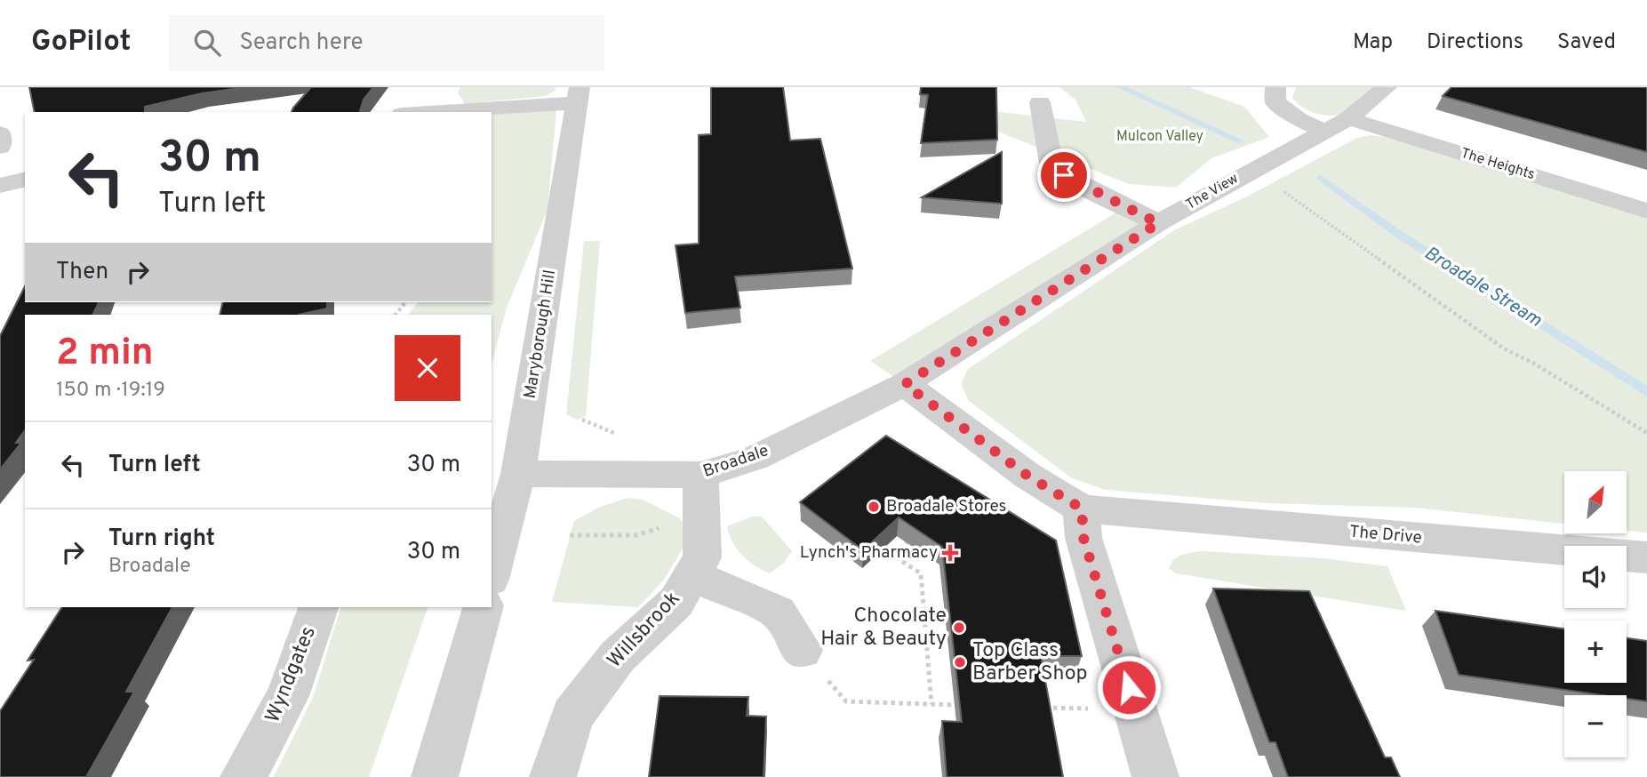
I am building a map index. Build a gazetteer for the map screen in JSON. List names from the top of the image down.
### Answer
{
  "streets": {
    "street": [
      "The Heights",
      "The View",
      "Maryborough Hill",
      "Broadale",
      "The Drive",
      "Willsbrook",
      "Wyndgates"
    ]
  },
  "crossings": [
    ["The View", "Broadale"],
    ["Maryborough Hill", "Broadale"],
    ["Broadale", "Willsbrook"]
  ],
  "water": ["Broadale Stream"],
  "parks": ["Mulcon Valley"],
  "places": {
    "other": ["Broadale Stores", "Chocolate Hair & Beauty", "Top Class Barber Shop"],
    "health": ["Lynch's Pharmacy"]
  },
  "north": "top right",
  "page": {
    "header": "GoPilot",
    "search": "Search here",
    "nav": ["Map", "Directions", "Saved"],
    "turn": ["30 m", "Turn left"],
    "then": "Then",
    "heading": ["2 min", "150 m · 19:19"],
    "list": [
      {
        "name": "Turn left",
        "value": "30 m"
      },
      {
        "name": "Turn right",
        "note": "Broadale",
        "value": "30 m"
      }
    ],
    "map_buttons": ["+", "−"]
  }
}
